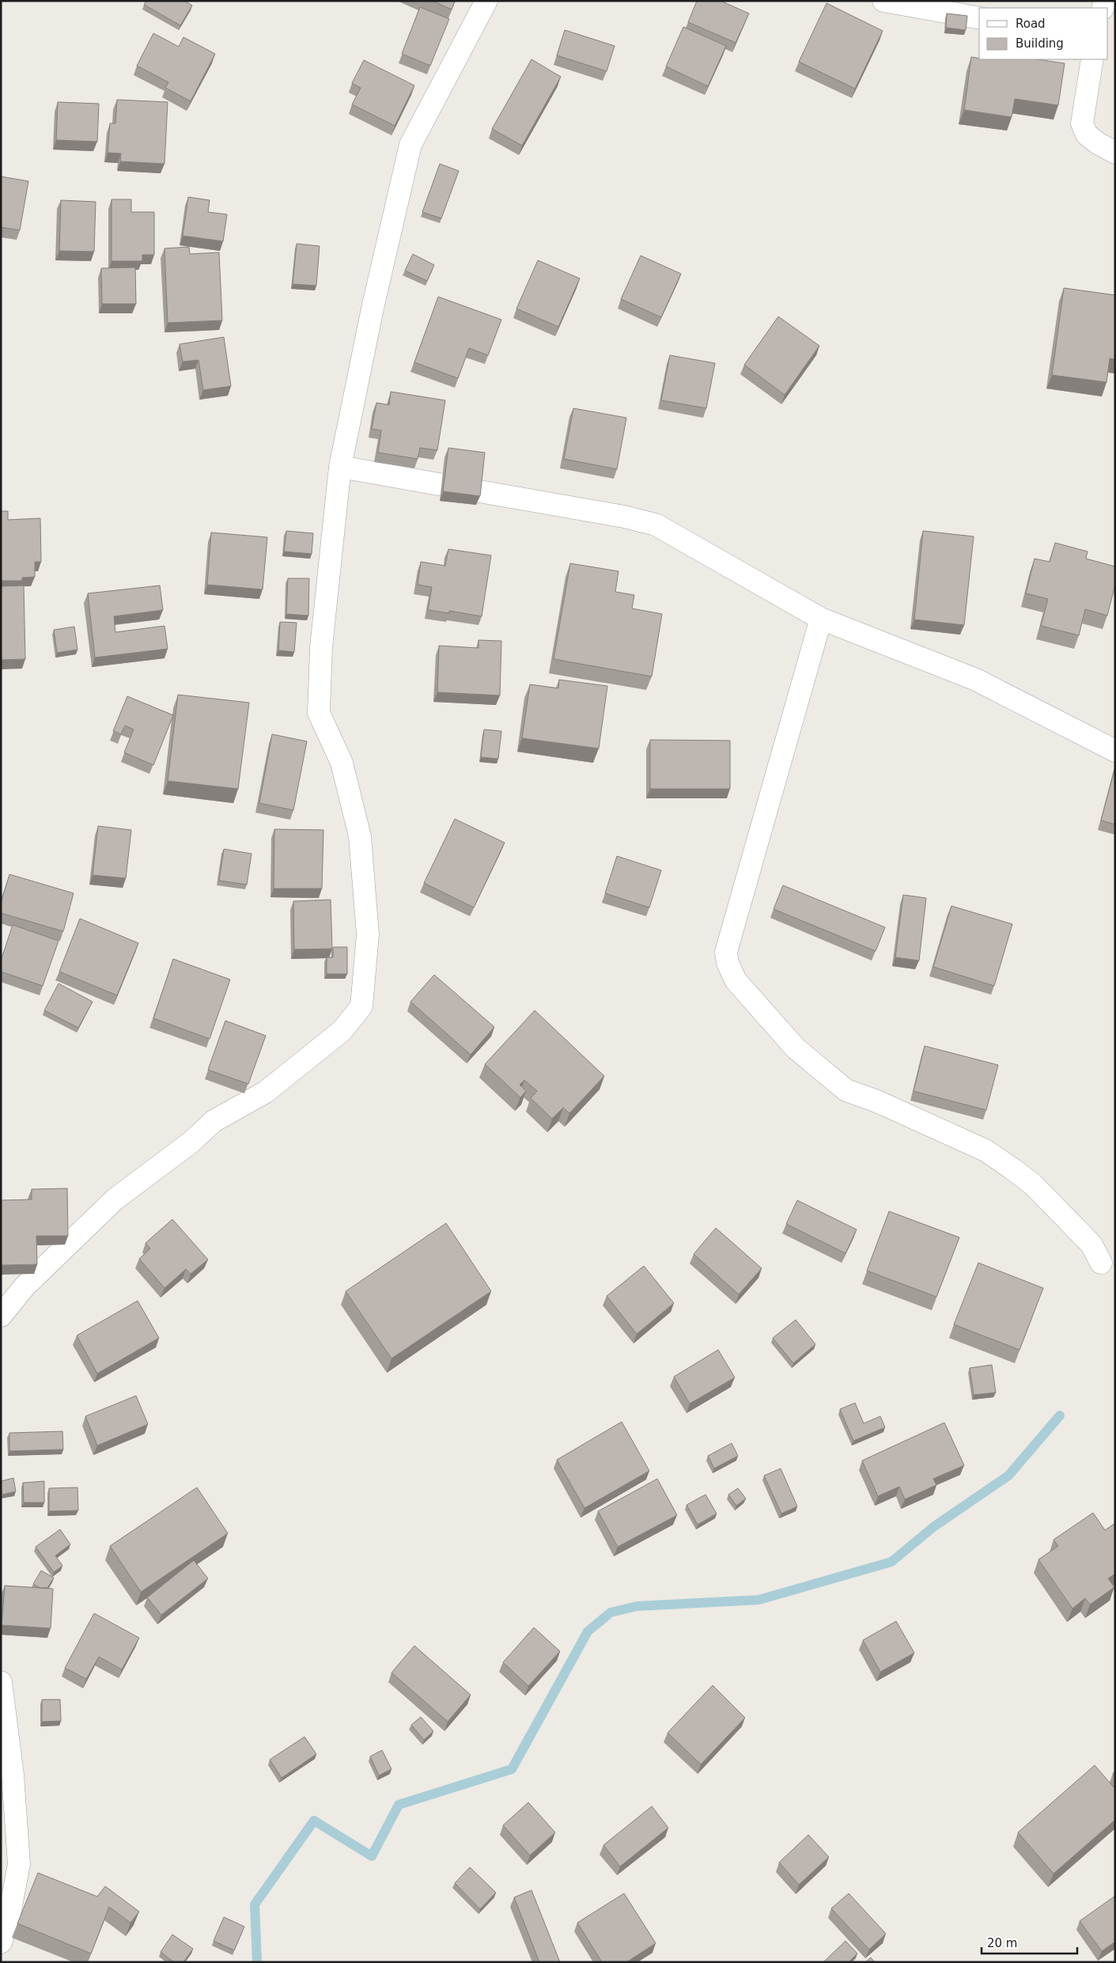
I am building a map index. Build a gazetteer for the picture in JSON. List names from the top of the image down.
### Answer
{
  "legend": ["Road", "Building"],
  "scale_bar": "20 m"
}
